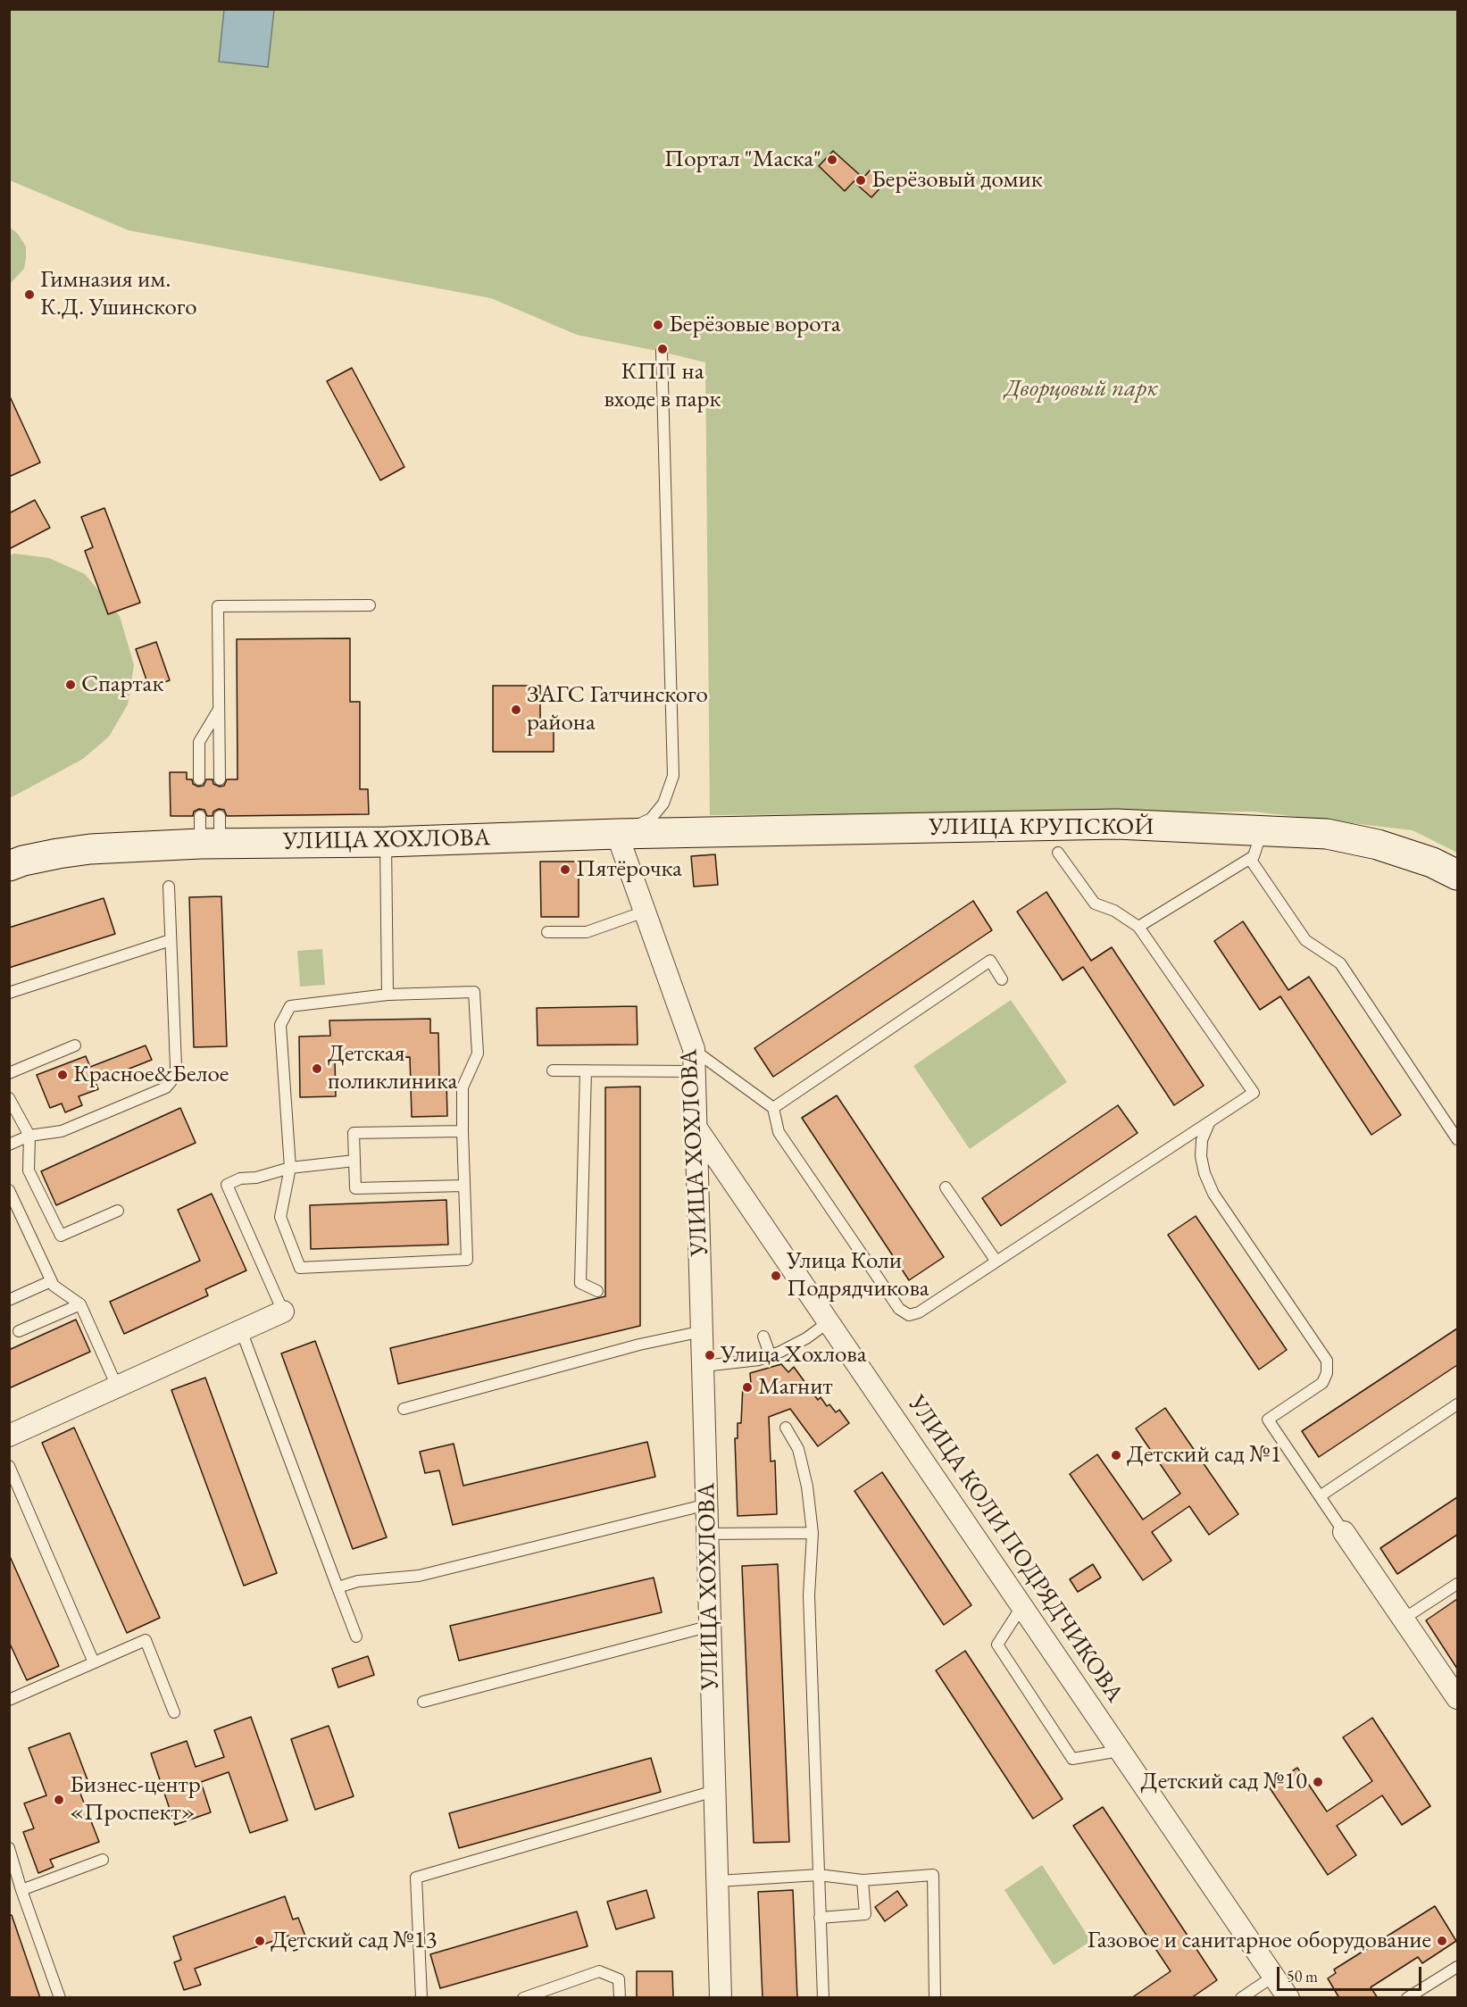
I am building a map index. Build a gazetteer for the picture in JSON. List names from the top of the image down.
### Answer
{
  "streets": {
    "street": ["УЛИЦА КРУПСКОЙ", "УЛИЦА ХОХЛОВА", "УЛИЦА КОЛИ ПОДРЯДЧИКОВА"]
  },
  "crossings": [
    ["УЛИЦА КРУПСКОЙ", "УЛИЦА ХОХЛОВА"],
    ["УЛИЦА ХОХЛОВА", "УЛИЦА КОЛИ ПОДРЯДЧИКОВА"]
  ],
  "parks": ["Дворцовый парк"],
  "places": [
    "Портал \"Маска\"",
    "Берёзовый домик",
    "Гимназия им. К.Д. Ушинского",
    "Берёзовые ворота",
    "КПП на входе в парк",
    "Спартак",
    "ЗАГС Гатчинского района",
    "Пятёрочка",
    "Детская поликлиника",
    "Красное&Белое",
    "Улица Коли Подрядчикова",
    "Улица Хохлова",
    "Магнит",
    "Детский сад №1",
    "Детский сад №10",
    "Бизнес-центр «Проспект»",
    "Детский сад №13",
    "Газовое и санитарное оборудование"
  ],
  "scale_bar": "50 m"
}
